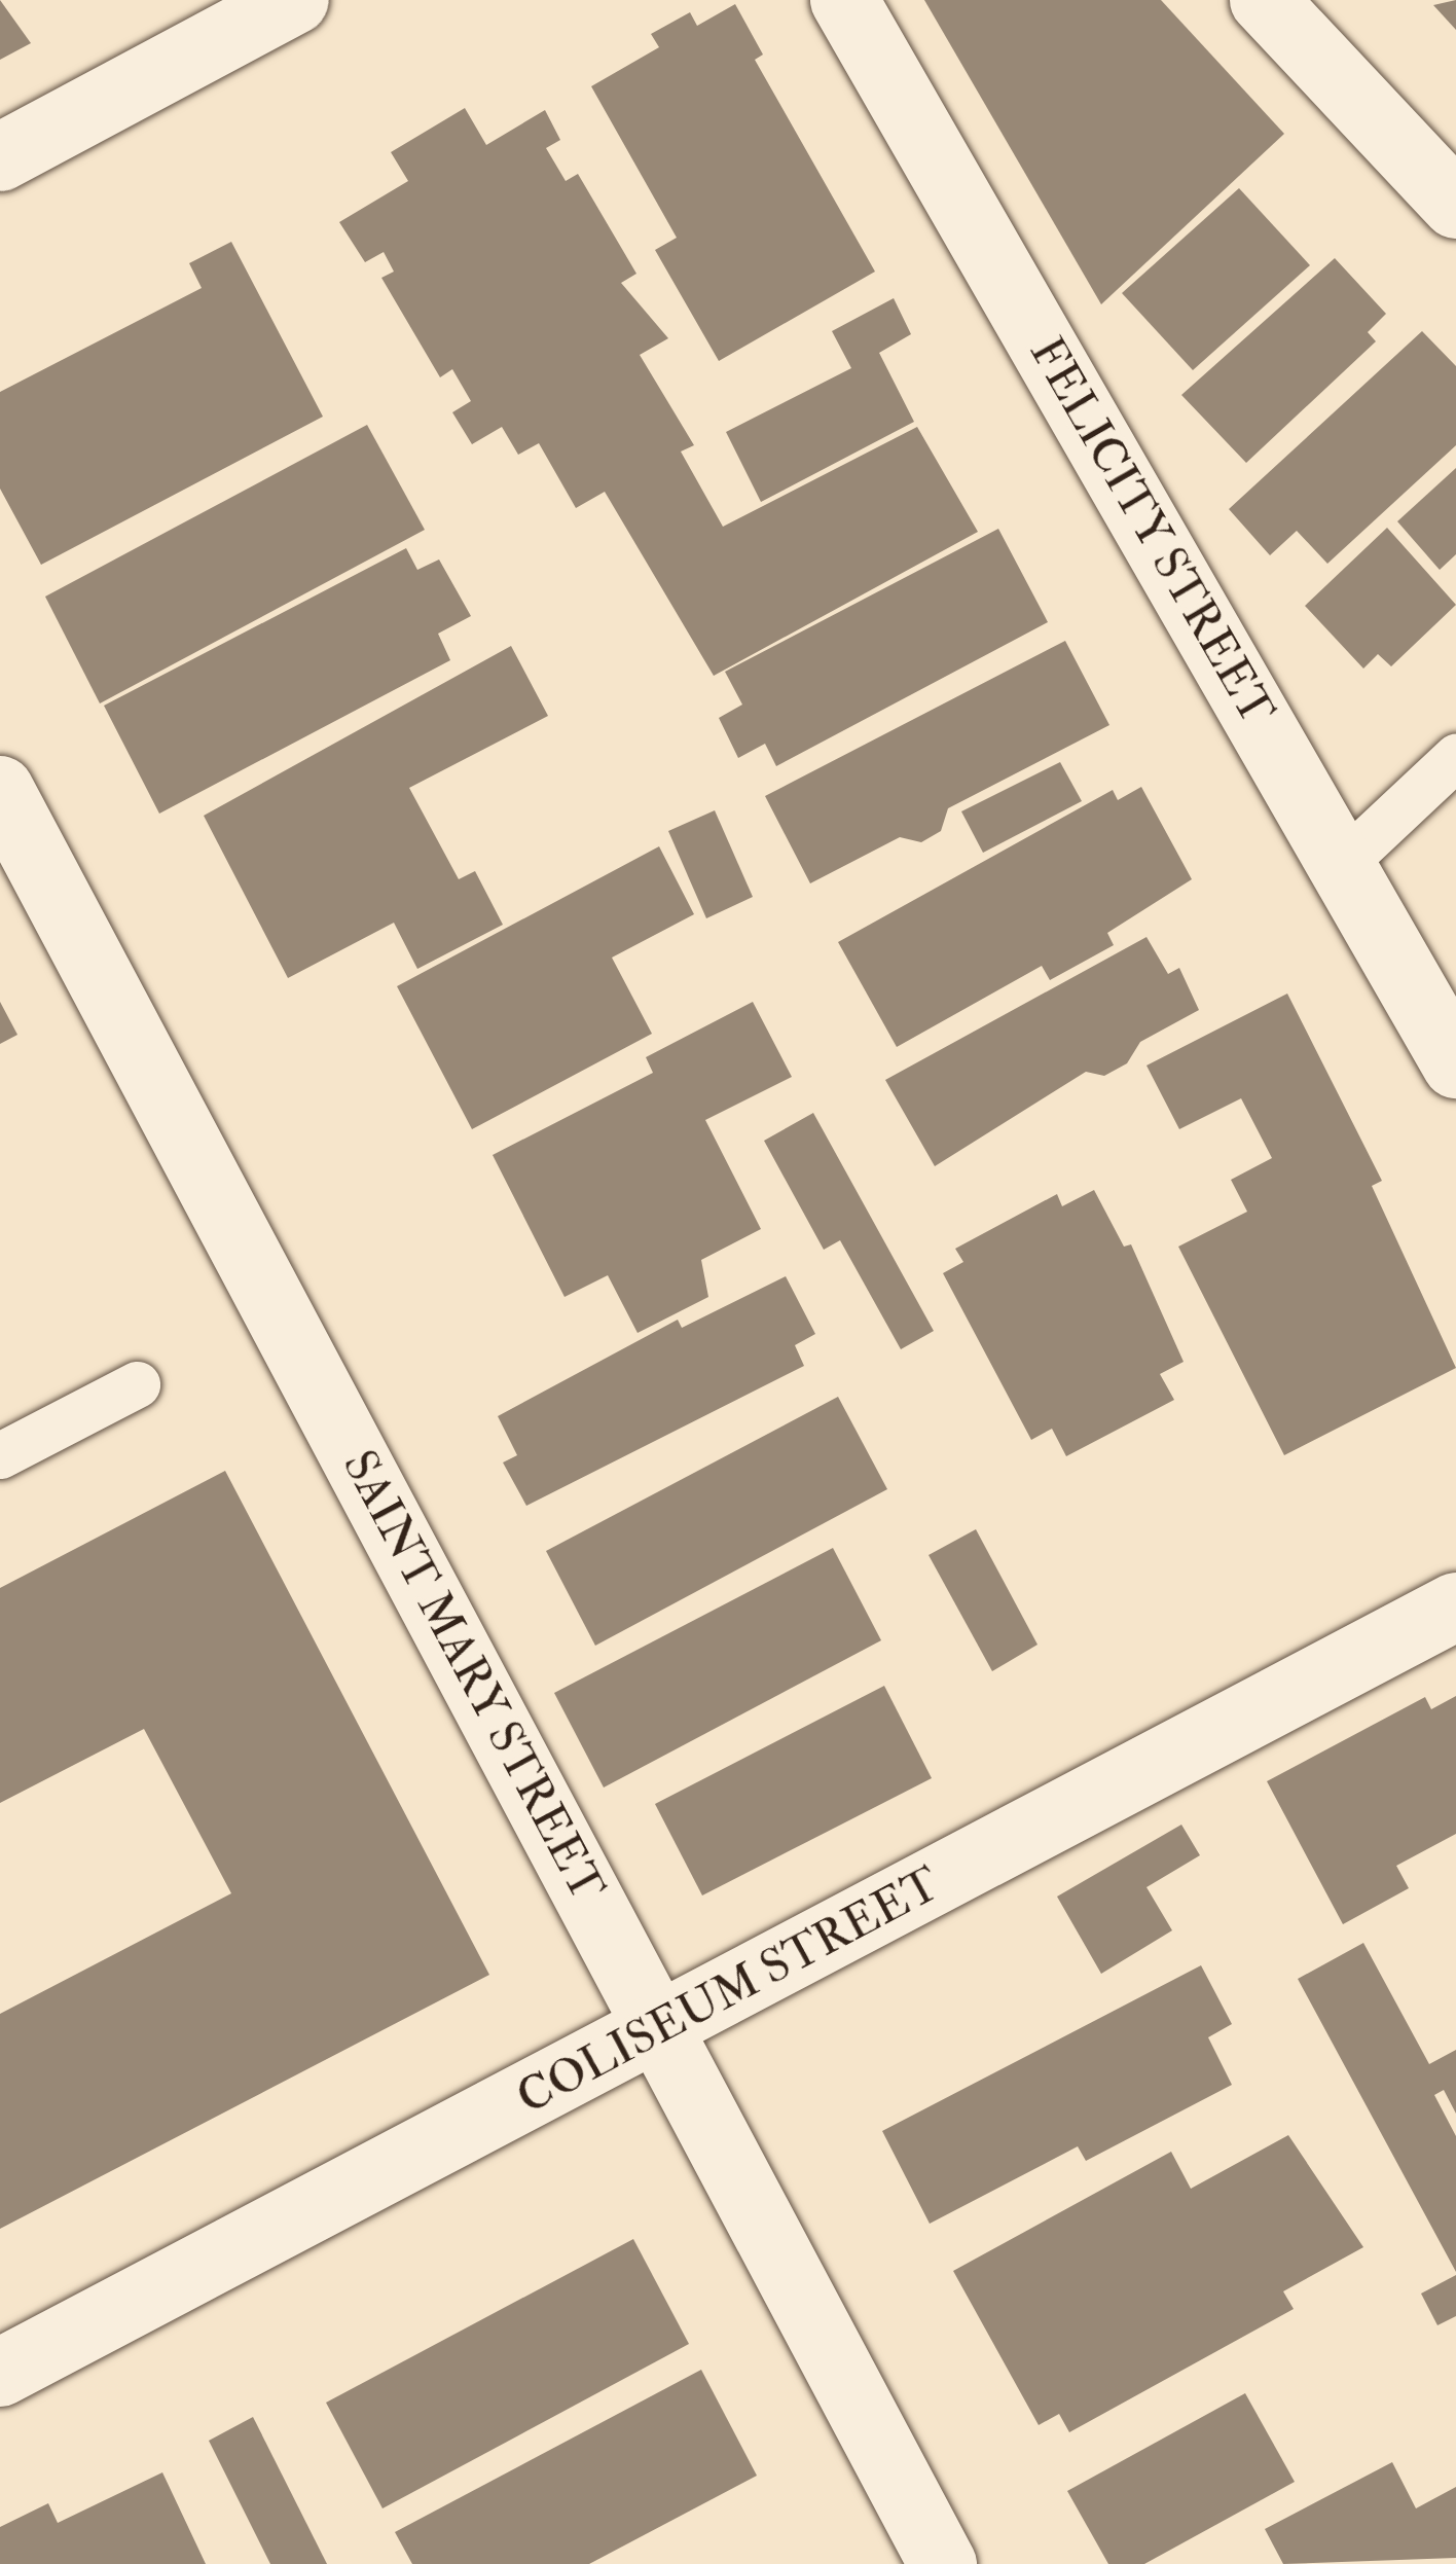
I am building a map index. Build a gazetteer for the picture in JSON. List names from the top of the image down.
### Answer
{
  "streets": {
    "street": ["FELICITY STREET", "SAINT MARY STREET", "COLISEUM STREET"]
  },
  "crossings": [
    ["SAINT MARY STREET", "COLISEUM STREET"]
  ]
}
